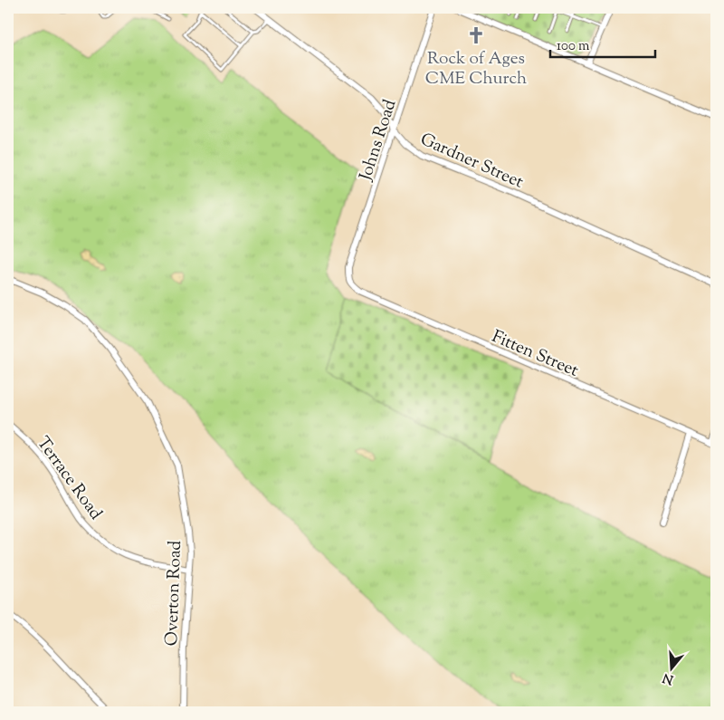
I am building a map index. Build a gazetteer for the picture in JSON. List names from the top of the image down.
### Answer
{
  "streets": {
    "street": [
      "Johns Road",
      "Gardner Street",
      "Fitten Street",
      "Terrace Road",
      "Overton Road"
    ]
  },
  "crossings": [
    ["Johns Road", "Gardner Street"],
    ["Johns Road", "Fitten Street"],
    ["Terrace Road", "Overton Road"]
  ],
  "places": {
    "church": ["Rock of Ages CME Church"]
  },
  "scale_bar": "100 m",
  "north": "bottom"
}
